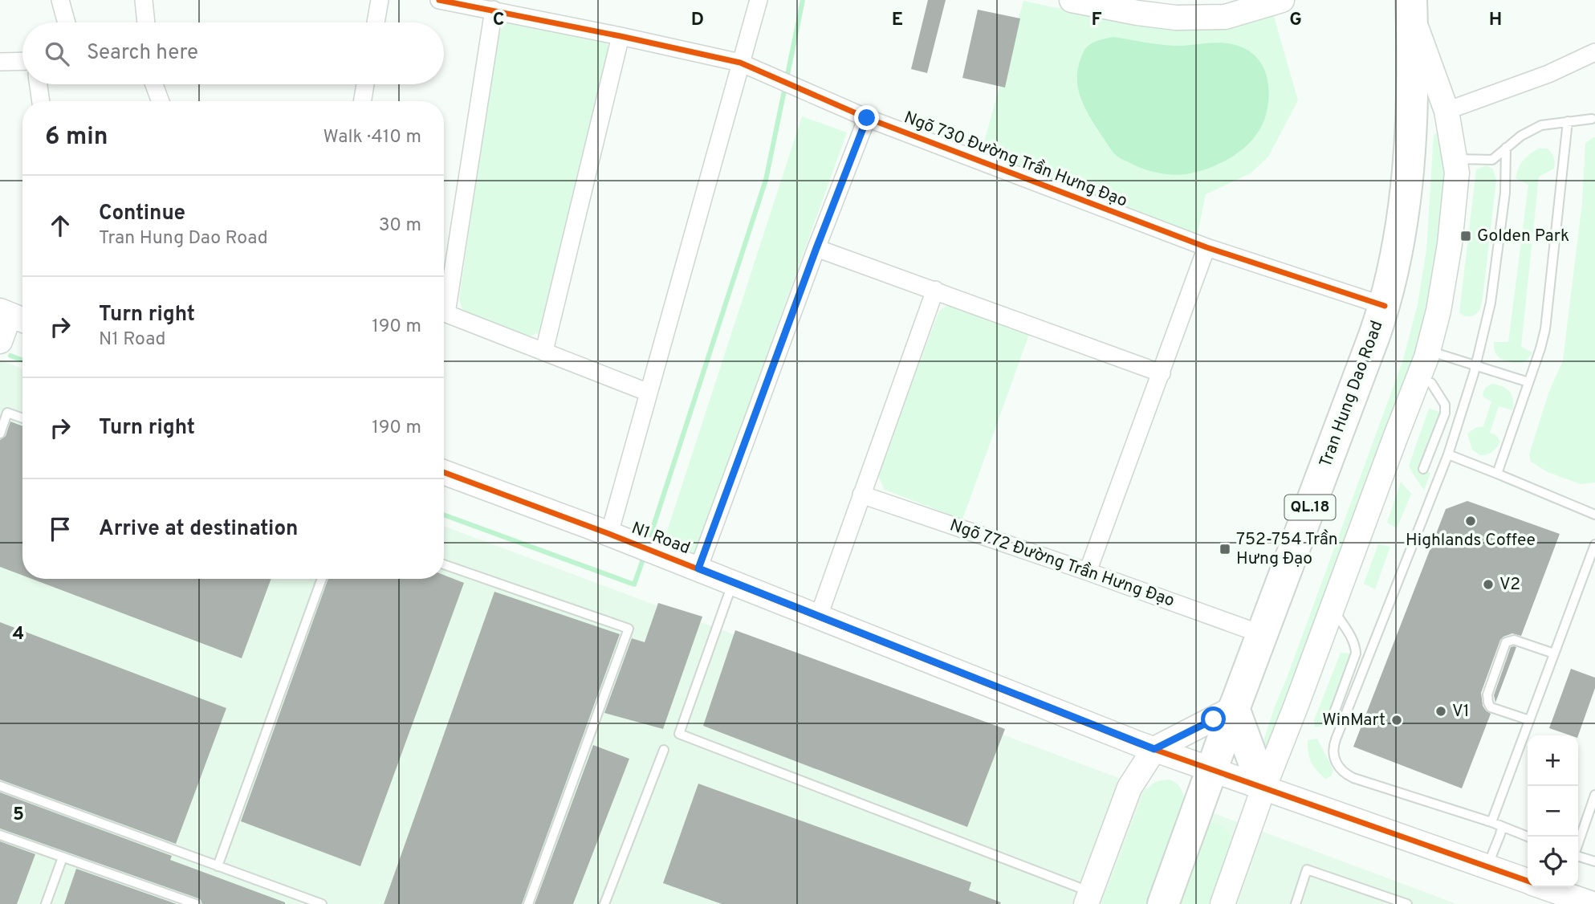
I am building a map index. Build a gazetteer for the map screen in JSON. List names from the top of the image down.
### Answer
{
  "streets": {
    "highway": ["Tran Hung Dao Road", "QL.18"],
    "street": ["Ngõ 730 Đường Trần Hưng Đạo", "N1 Road", "Ngõ 772 Đường Trần Hưng Đạo"]
  },
  "crossings": [
    ["Ngõ 730 Đường Trần Hưng Đạo", "Tran Hung Dao Road"],
    ["Tran Hung Dao Road", "N1 Road"],
    ["Tran Hung Dao Road", "Ngõ 772 Đường Trần Hưng Đạo"]
  ],
  "places": {
    "transit": ["Golden Park", "752-754 Trần Hưng Đạo"],
    "other": [
      "Highlands Coffee",
      "V2",
      "V1",
      "WinMart"
    ]
  },
  "page": {
    "search": "Search here",
    "heading": ["6 min", "Walk · 410 m"],
    "list": [
      ["Continue", "Tran Hung Dao Road", "30 m"],
      ["Turn right", "N1 Road", "190 m"],
      ["Turn right", "190 m"],
      "Arrive at destination"
    ],
    "map_buttons": ["+", "−"]
  },
  "grid": {
    "columns": [
      "C",
      "D",
      "E",
      "F",
      "G",
      "H"
    ],
    "rows": ["4", "5"]
  }
}
